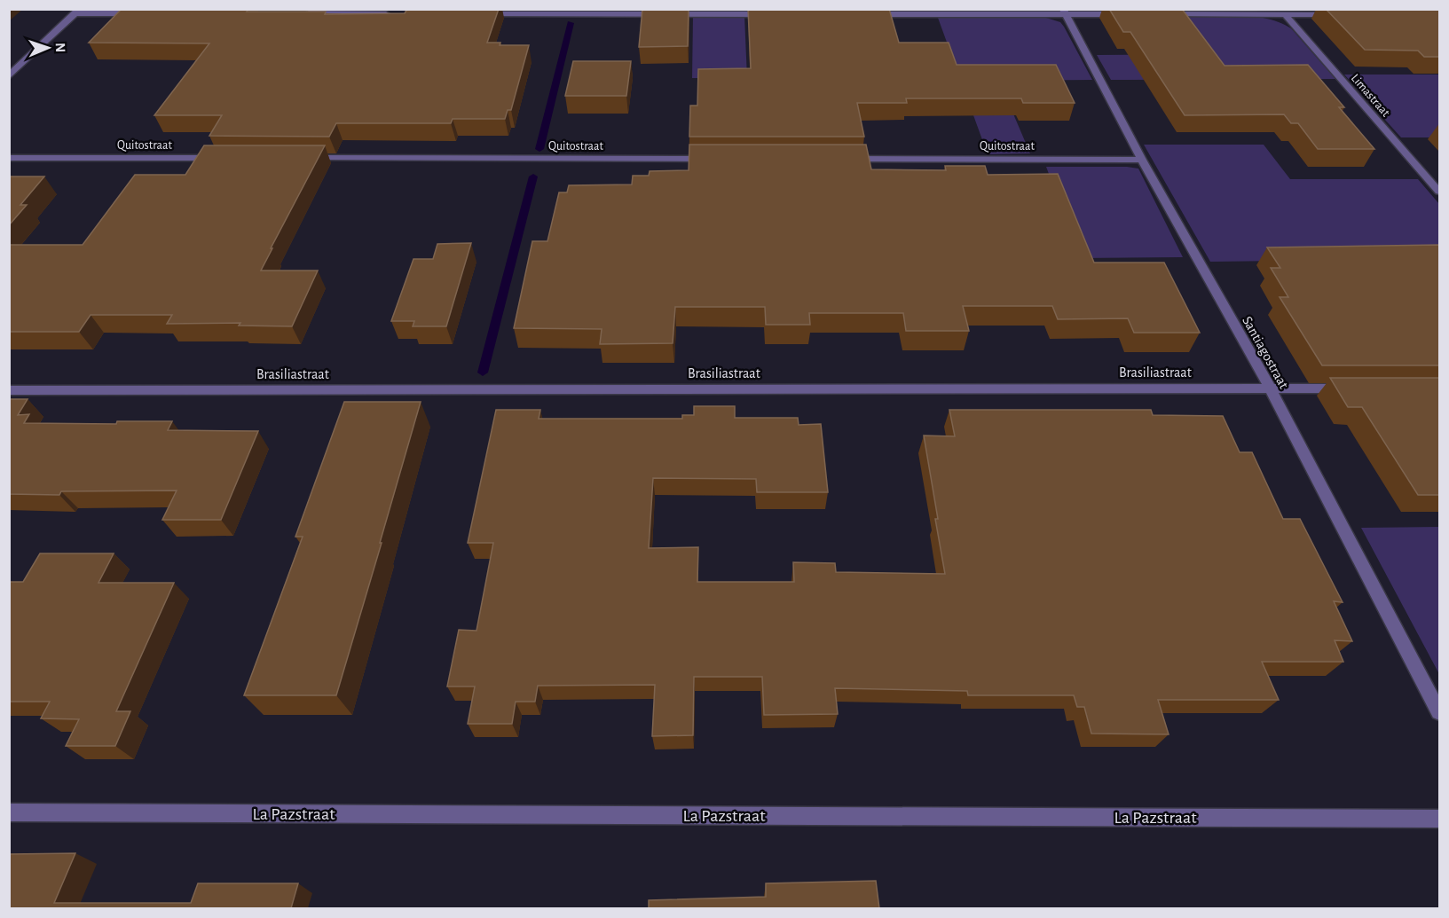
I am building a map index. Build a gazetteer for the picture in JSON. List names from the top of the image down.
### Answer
{
  "streets": {
    "street": [
      "Limastraat",
      "Quitostraat",
      "Santiagostraat",
      "Brasiliastraat",
      "La Pazstraat"
    ]
  },
  "crossings": [
    ["Quitostraat", "Santiagostraat"],
    ["Santiagostraat", "Brasiliastraat"]
  ],
  "north": "right"
}
